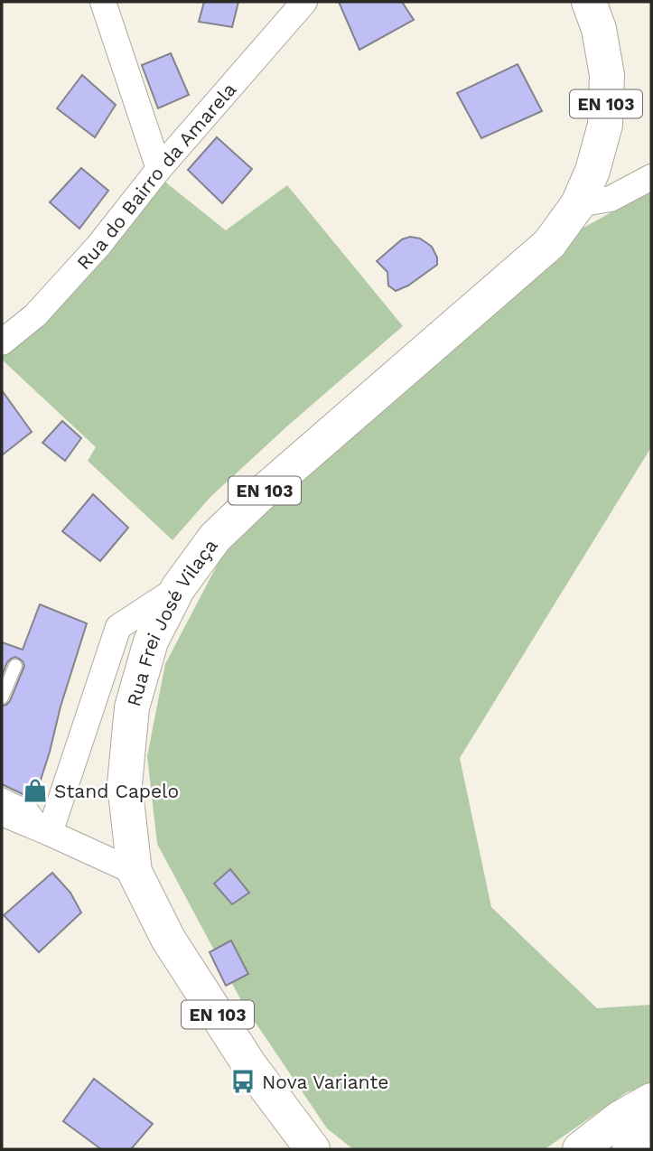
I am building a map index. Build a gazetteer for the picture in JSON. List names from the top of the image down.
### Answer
{
  "streets": {
    "main road": ["EN 103", "Rua Frei José Vilaça"],
    "street": ["Rua do Bairro da Amarela"]
  },
  "crossings": [
    ["EN 103", "Rua Frei José Vilaça"]
  ],
  "places": {
    "shop": ["Stand Capelo"],
    "bus stop": ["Nova Variante"]
  }
}
